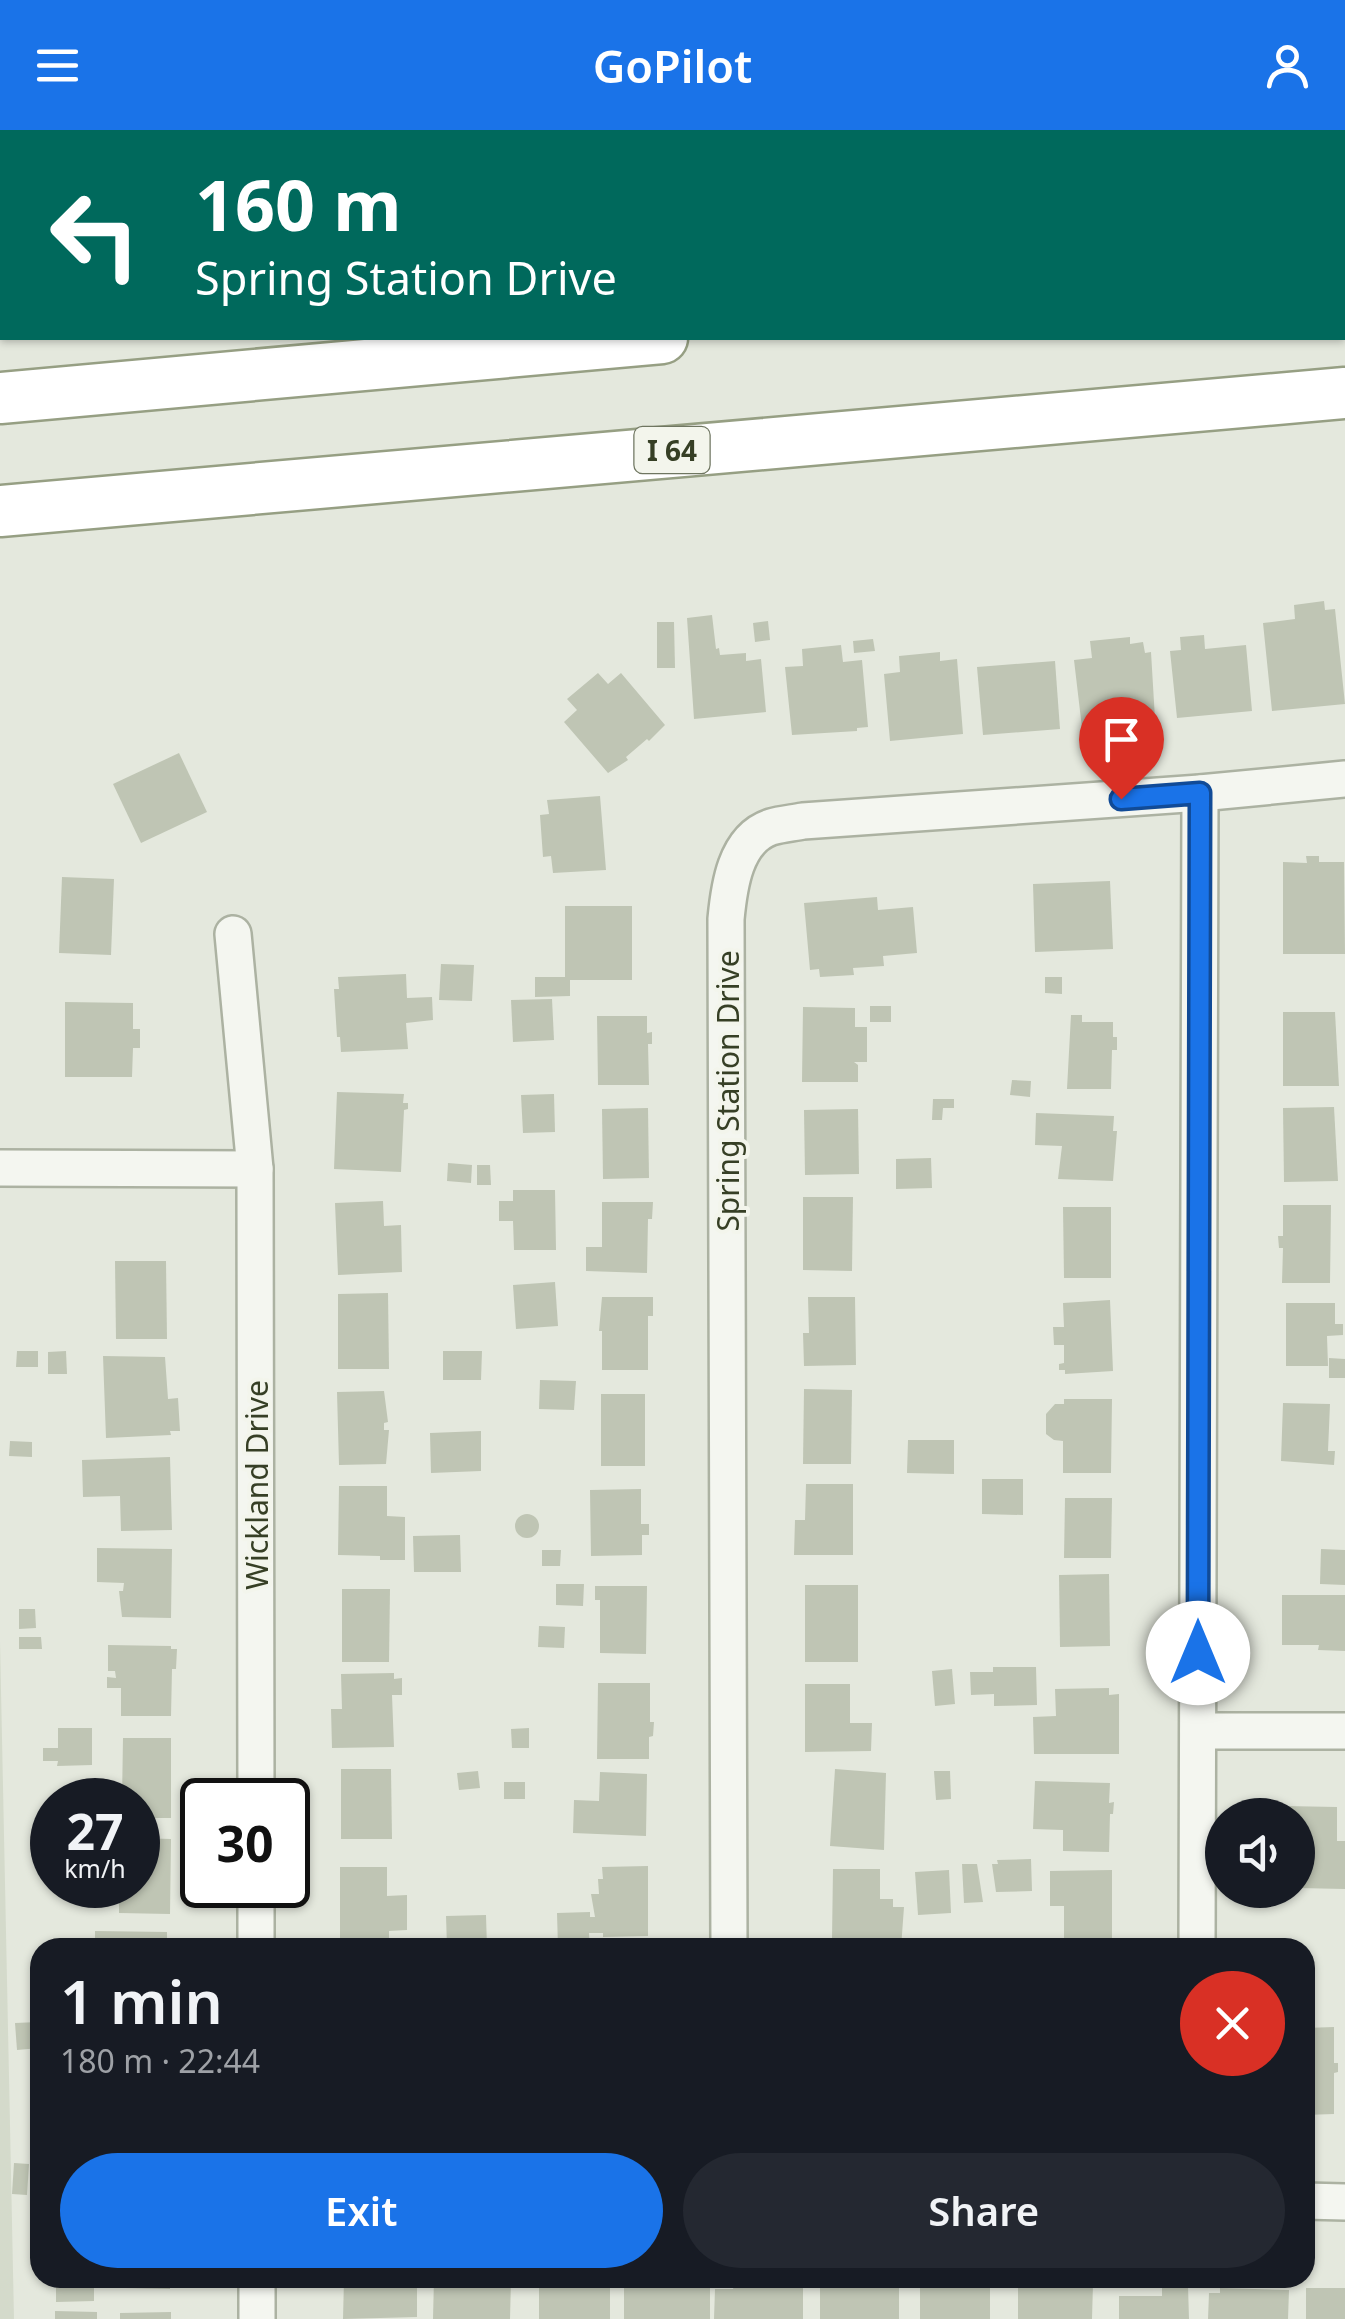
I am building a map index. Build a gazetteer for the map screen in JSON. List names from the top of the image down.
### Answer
{
  "streets": {
    "highway": ["I 64"],
    "street": ["Spring Station Drive", "Wickland Drive"]
  },
  "page": {
    "header": "GoPilot",
    "turn": ["160 m", "Spring Station Drive"],
    "speed": "27 km/h",
    "limit": "30",
    "heading": ["1 min", "180 m · 22:44"],
    "buttons": ["Exit", "Share"]
  }
}
